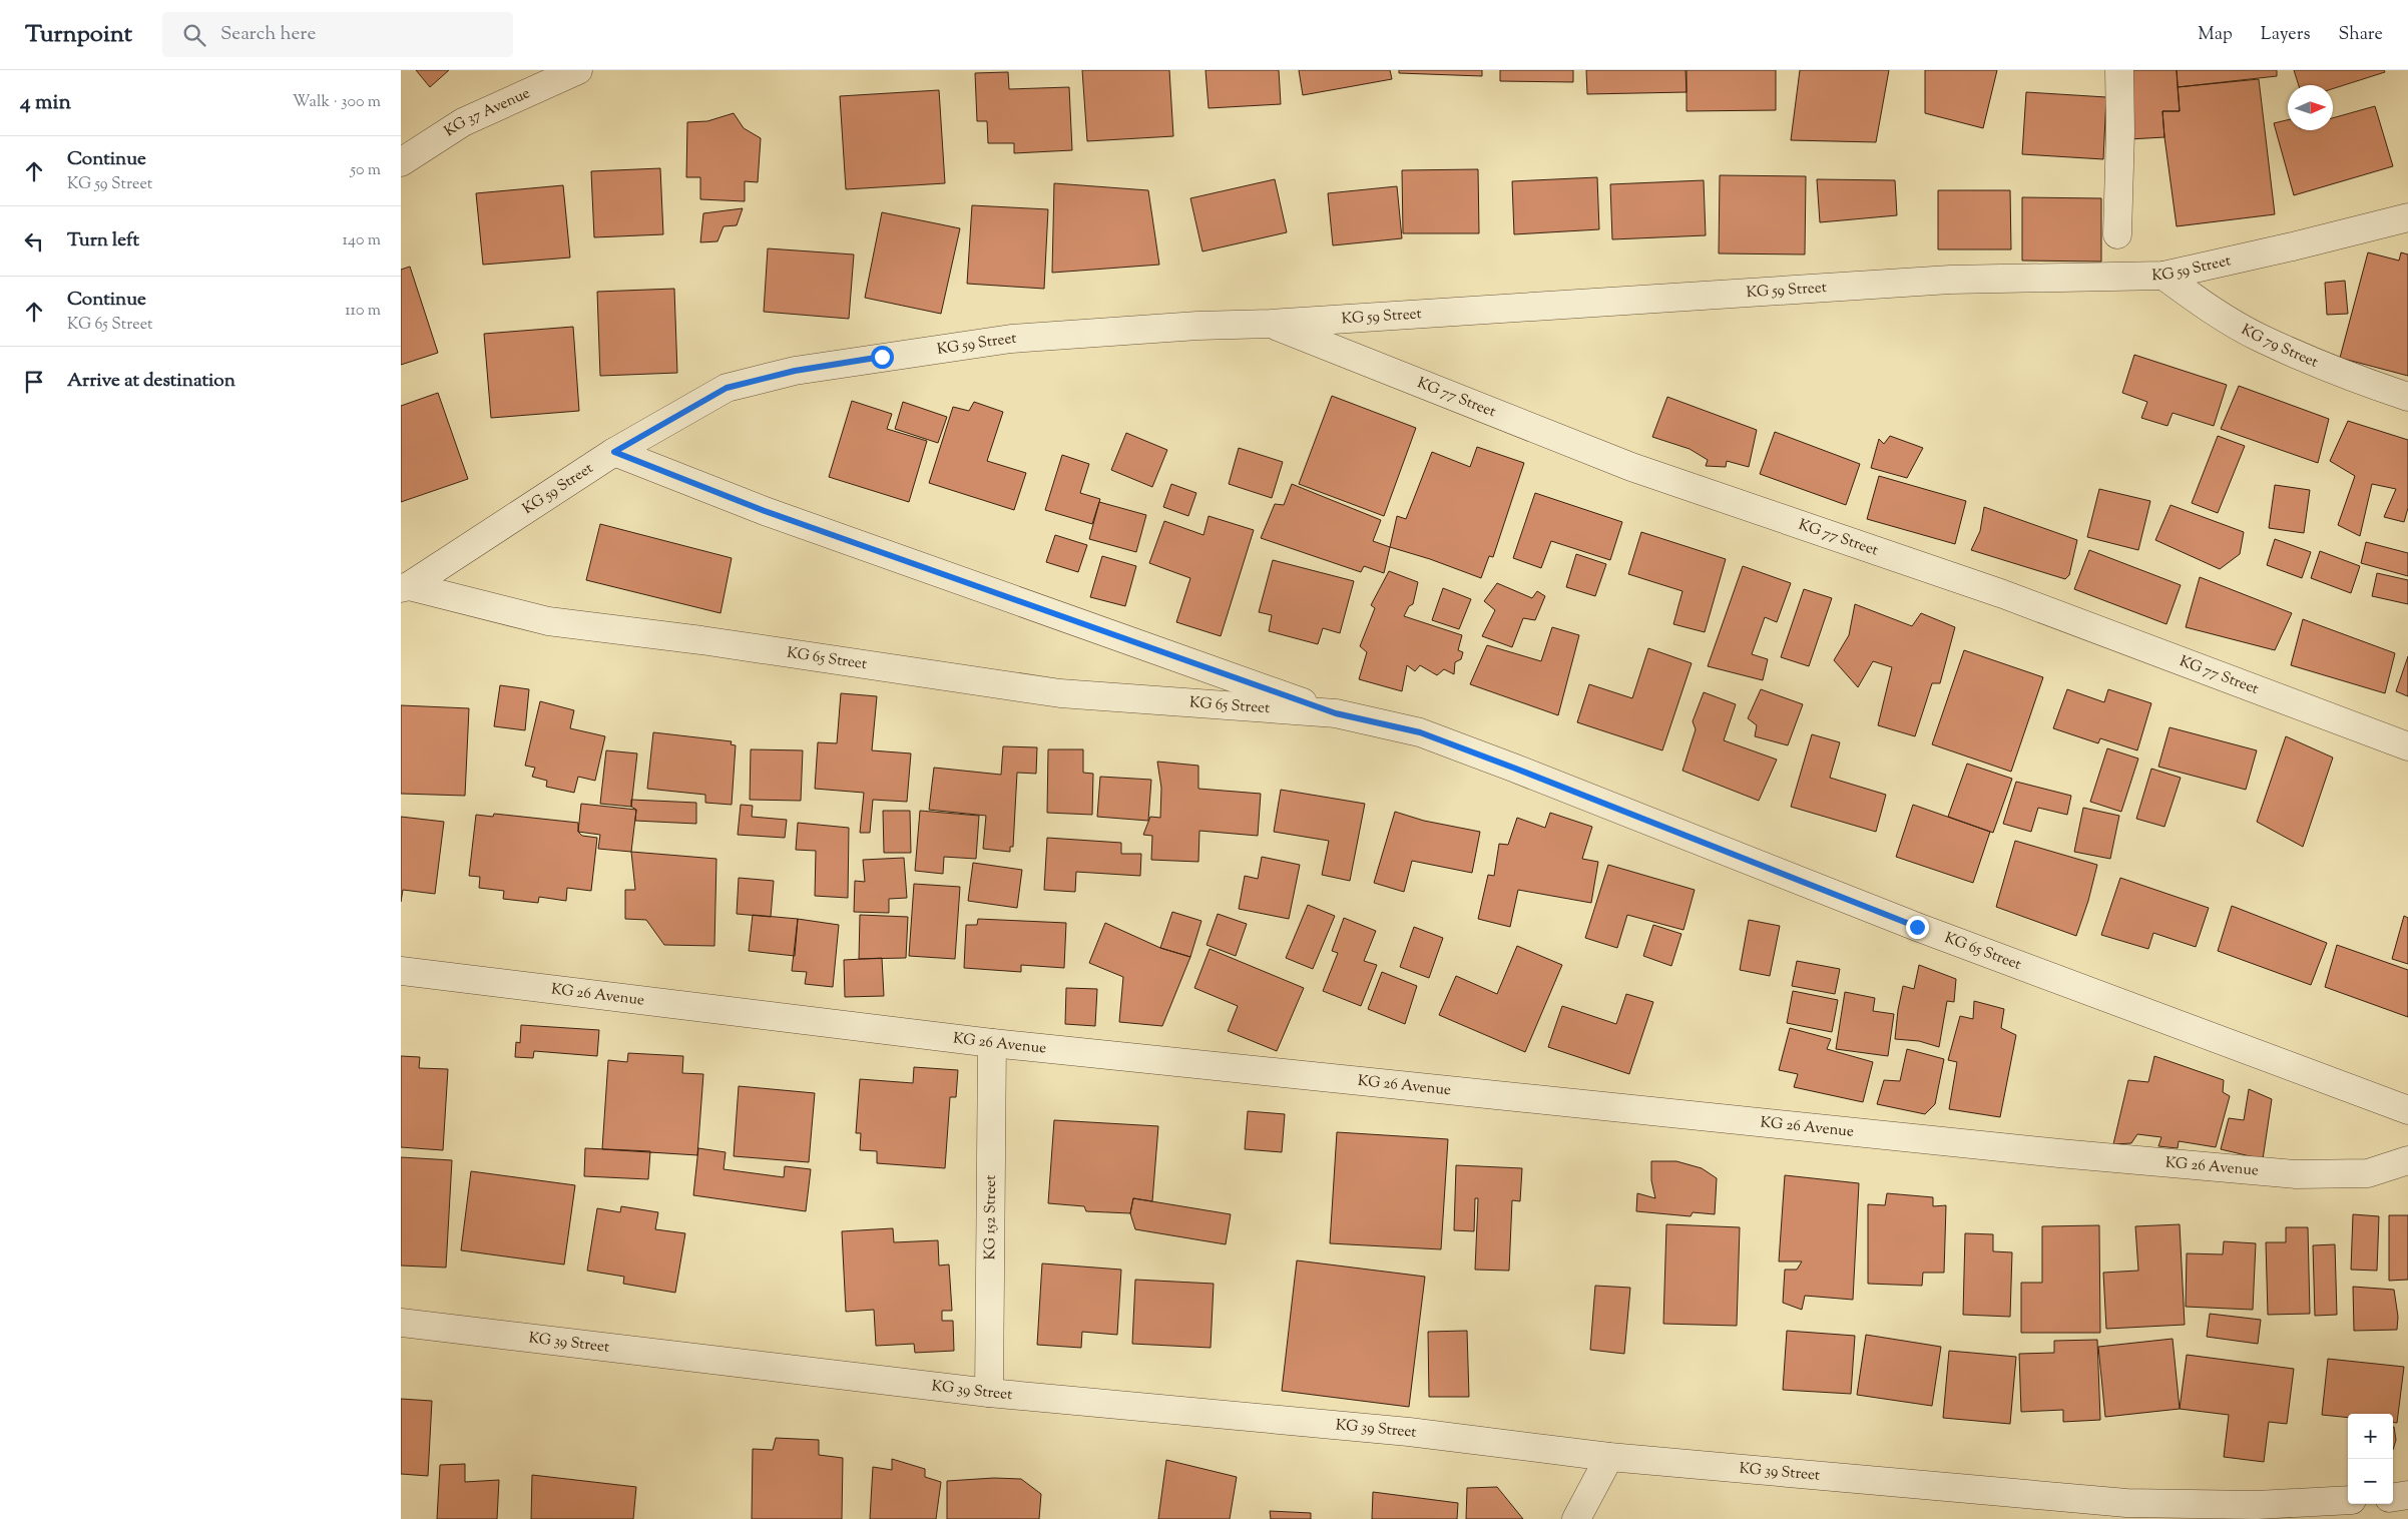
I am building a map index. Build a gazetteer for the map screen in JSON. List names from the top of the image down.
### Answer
{
  "streets": {
    "street": [
      "KG 37 Avenue",
      "KG 59 Street",
      "KG 79 Street",
      "KG 77 Street",
      "KG 65 Street",
      "KG 26 Avenue",
      "KG 152 Street",
      "KG 39 Street"
    ]
  },
  "crossings": [
    ["KG 59 Street", "KG 79 Street"],
    ["KG 59 Street", "KG 77 Street"],
    ["KG 59 Street", "KG 65 Street"],
    ["KG 26 Avenue", "KG 152 Street"],
    ["KG 152 Street", "KG 39 Street"]
  ],
  "north": "right",
  "page": {
    "header": "Turnpoint",
    "search": "Search here",
    "nav": ["Map", "Layers", "Share"],
    "heading": ["4 min", "Walk · 300 m"],
    "list": [
      ["Continue", "KG 59 Street", "50 m"],
      ["Turn left", "140 m"],
      ["Continue", "KG 65 Street", "110 m"],
      "Arrive at destination"
    ],
    "map_buttons": ["+", "−"]
  }
}
